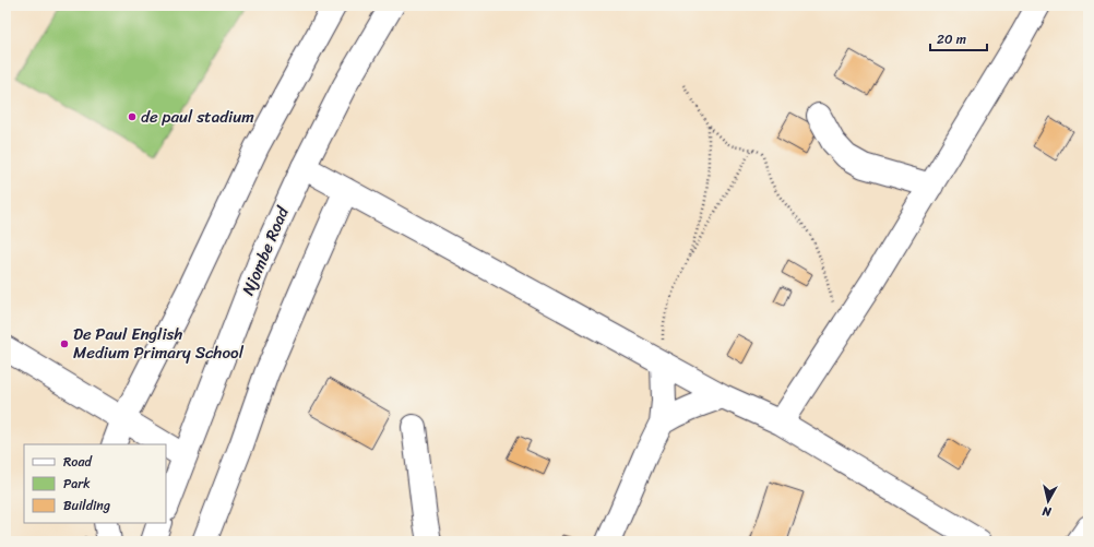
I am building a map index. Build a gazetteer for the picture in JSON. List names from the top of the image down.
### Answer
{
  "streets": {
    "main road": ["Njombe Road"]
  },
  "places": ["de paul stadium", "De Paul English Medium Primary School"],
  "legend": ["Road", "Park", "Building"],
  "scale_bar": "20 m",
  "north": "bottom"
}
